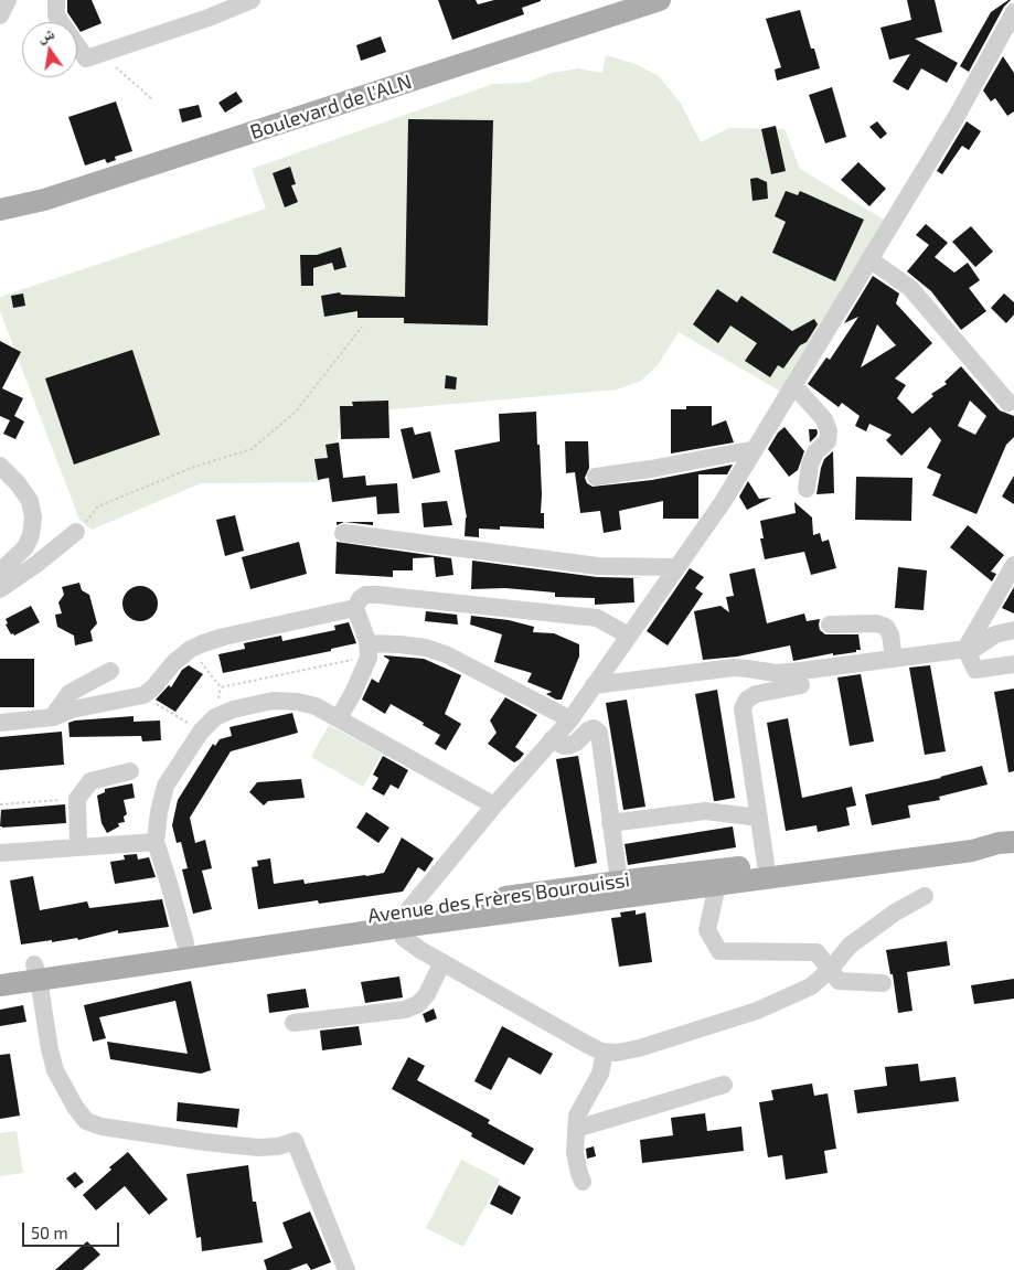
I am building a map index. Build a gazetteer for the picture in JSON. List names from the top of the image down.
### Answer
{
  "streets": {
    "main road": ["Boulevard de l'ALN", "Avenue des Frères Bourouissi"]
  },
  "scale_bar": "50 m",
  "north": "top"
}
